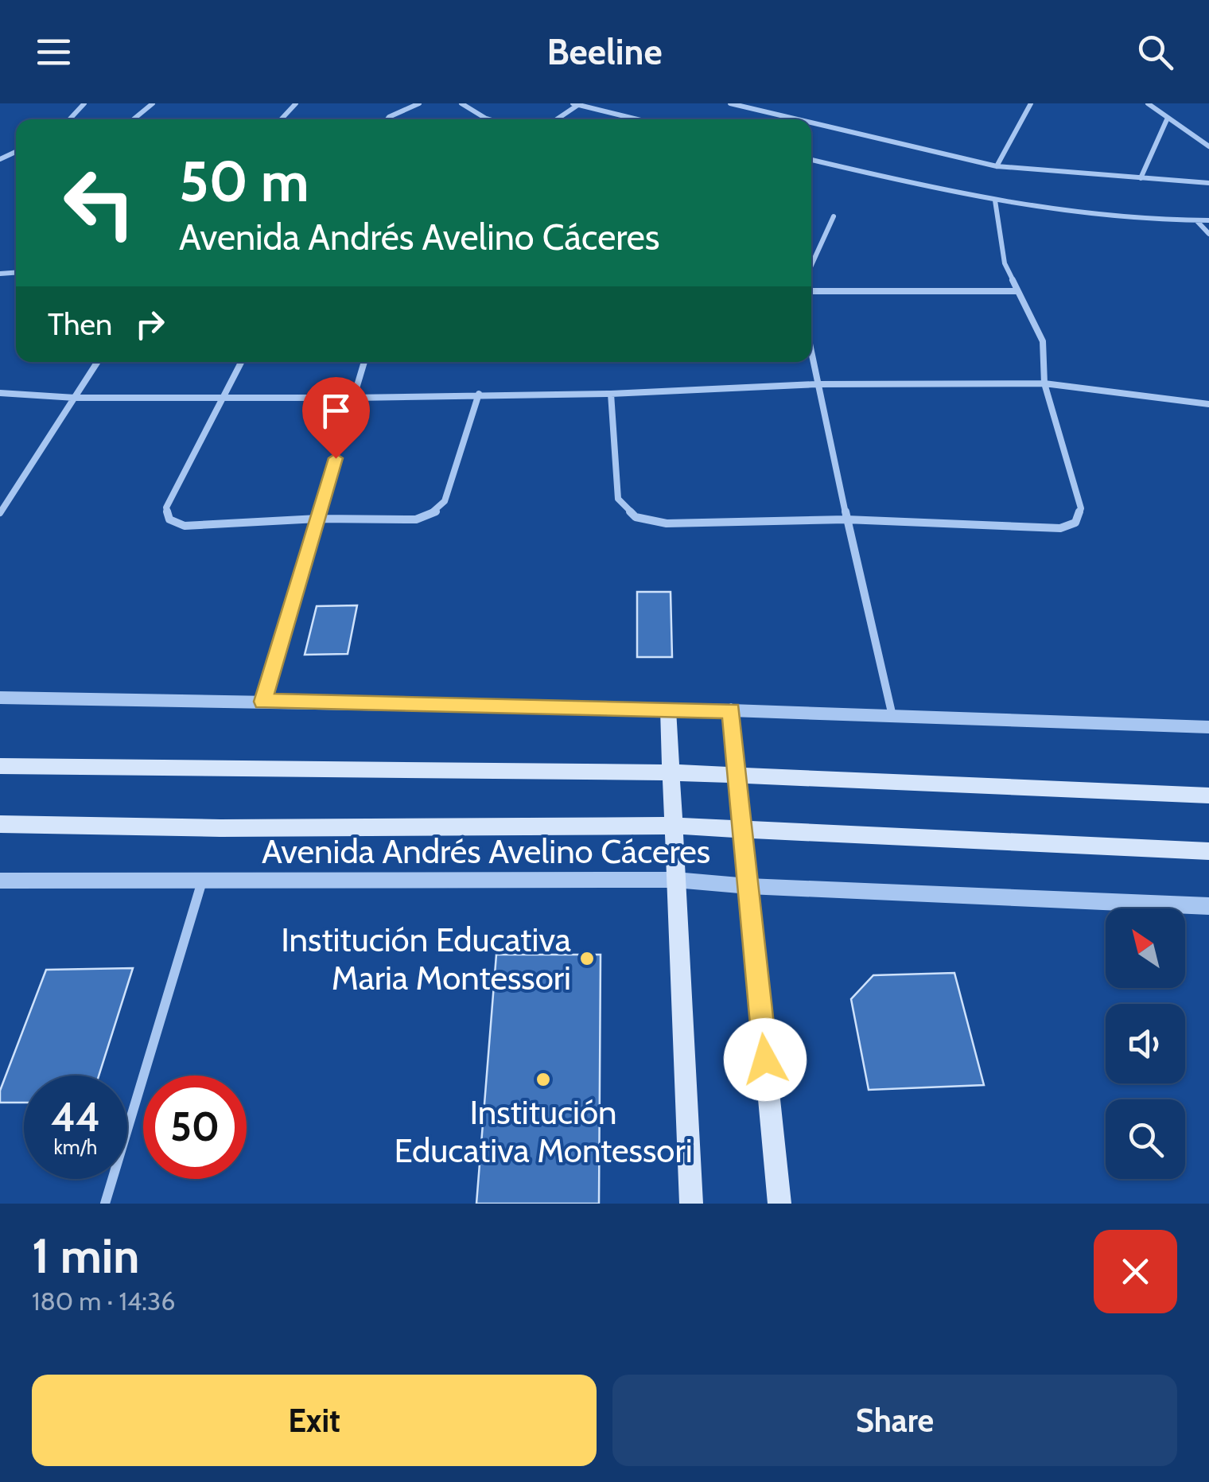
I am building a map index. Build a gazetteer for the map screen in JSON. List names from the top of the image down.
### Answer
{
  "streets": {
    "main road": ["Avenida Andrés Avelino Cáceres"]
  },
  "places": ["Institución Educativa Maria Montessori", "Institución Educativa Montessori"],
  "north": "top left",
  "page": {
    "header": "Beeline",
    "turn": ["50 m", "Avenida Andrés Avelino Cáceres"],
    "then": "Then",
    "speed": "44 km/h",
    "limit": "50",
    "heading": ["1 min", "180 m · 14:36"],
    "buttons": ["Exit", "Share"]
  }
}
